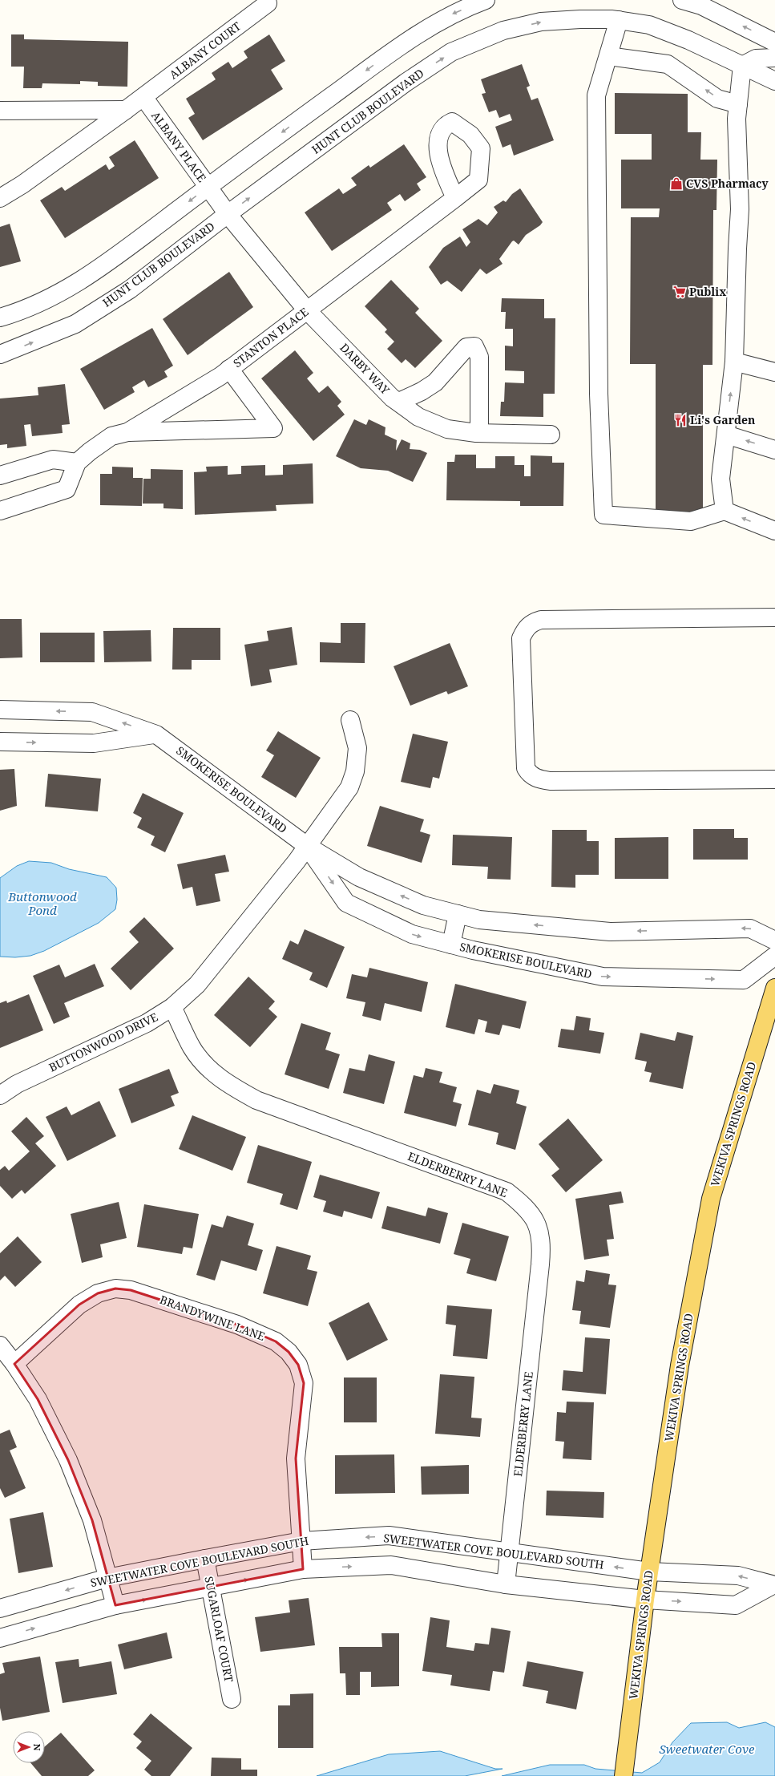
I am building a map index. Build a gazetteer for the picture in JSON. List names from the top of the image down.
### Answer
{
  "streets": {
    "main road": ["WEKIVA SPRINGS ROAD"],
    "street": [
      "ALBANY COURT",
      "HUNT CLUB BOULEVARD",
      "ALBANY PLACE",
      "STANTON PLACE",
      "DARBY WAY",
      "SMOKERISE BOULEVARD",
      "BUTTONWOOD DRIVE",
      "ELDERBERRY LANE",
      "BRANDYWINE LANE",
      "SWEETWATER COVE BOULEVARD SOUTH",
      "SUGARLOAF COURT"
    ]
  },
  "crossings": [
    ["ALBANY COURT", "ALBANY PLACE"],
    ["HUNT CLUB BOULEVARD", "ALBANY PLACE"],
    ["HUNT CLUB BOULEVARD", "DARBY WAY"],
    ["ALBANY PLACE", "DARBY WAY"],
    ["STANTON PLACE", "DARBY WAY"],
    ["SMOKERISE BOULEVARD", "BUTTONWOOD DRIVE"],
    ["BUTTONWOOD DRIVE", "ELDERBERRY LANE"],
    ["WEKIVA SPRINGS ROAD", "SWEETWATER COVE BOULEVARD SOUTH"],
    ["ELDERBERRY LANE", "SWEETWATER COVE BOULEVARD SOUTH"],
    ["BRANDYWINE LANE", "SWEETWATER COVE BOULEVARD SOUTH"],
    ["SWEETWATER COVE BOULEVARD SOUTH", "SUGARLOAF COURT"]
  ],
  "water": ["Buttonwood Pond", "Sweetwater Cove"],
  "places": {
    "shop": ["CVS Pharmacy"],
    "supermarket": ["Publix"],
    "restaurant": ["Li's Garden"]
  },
  "north": "right"
}
